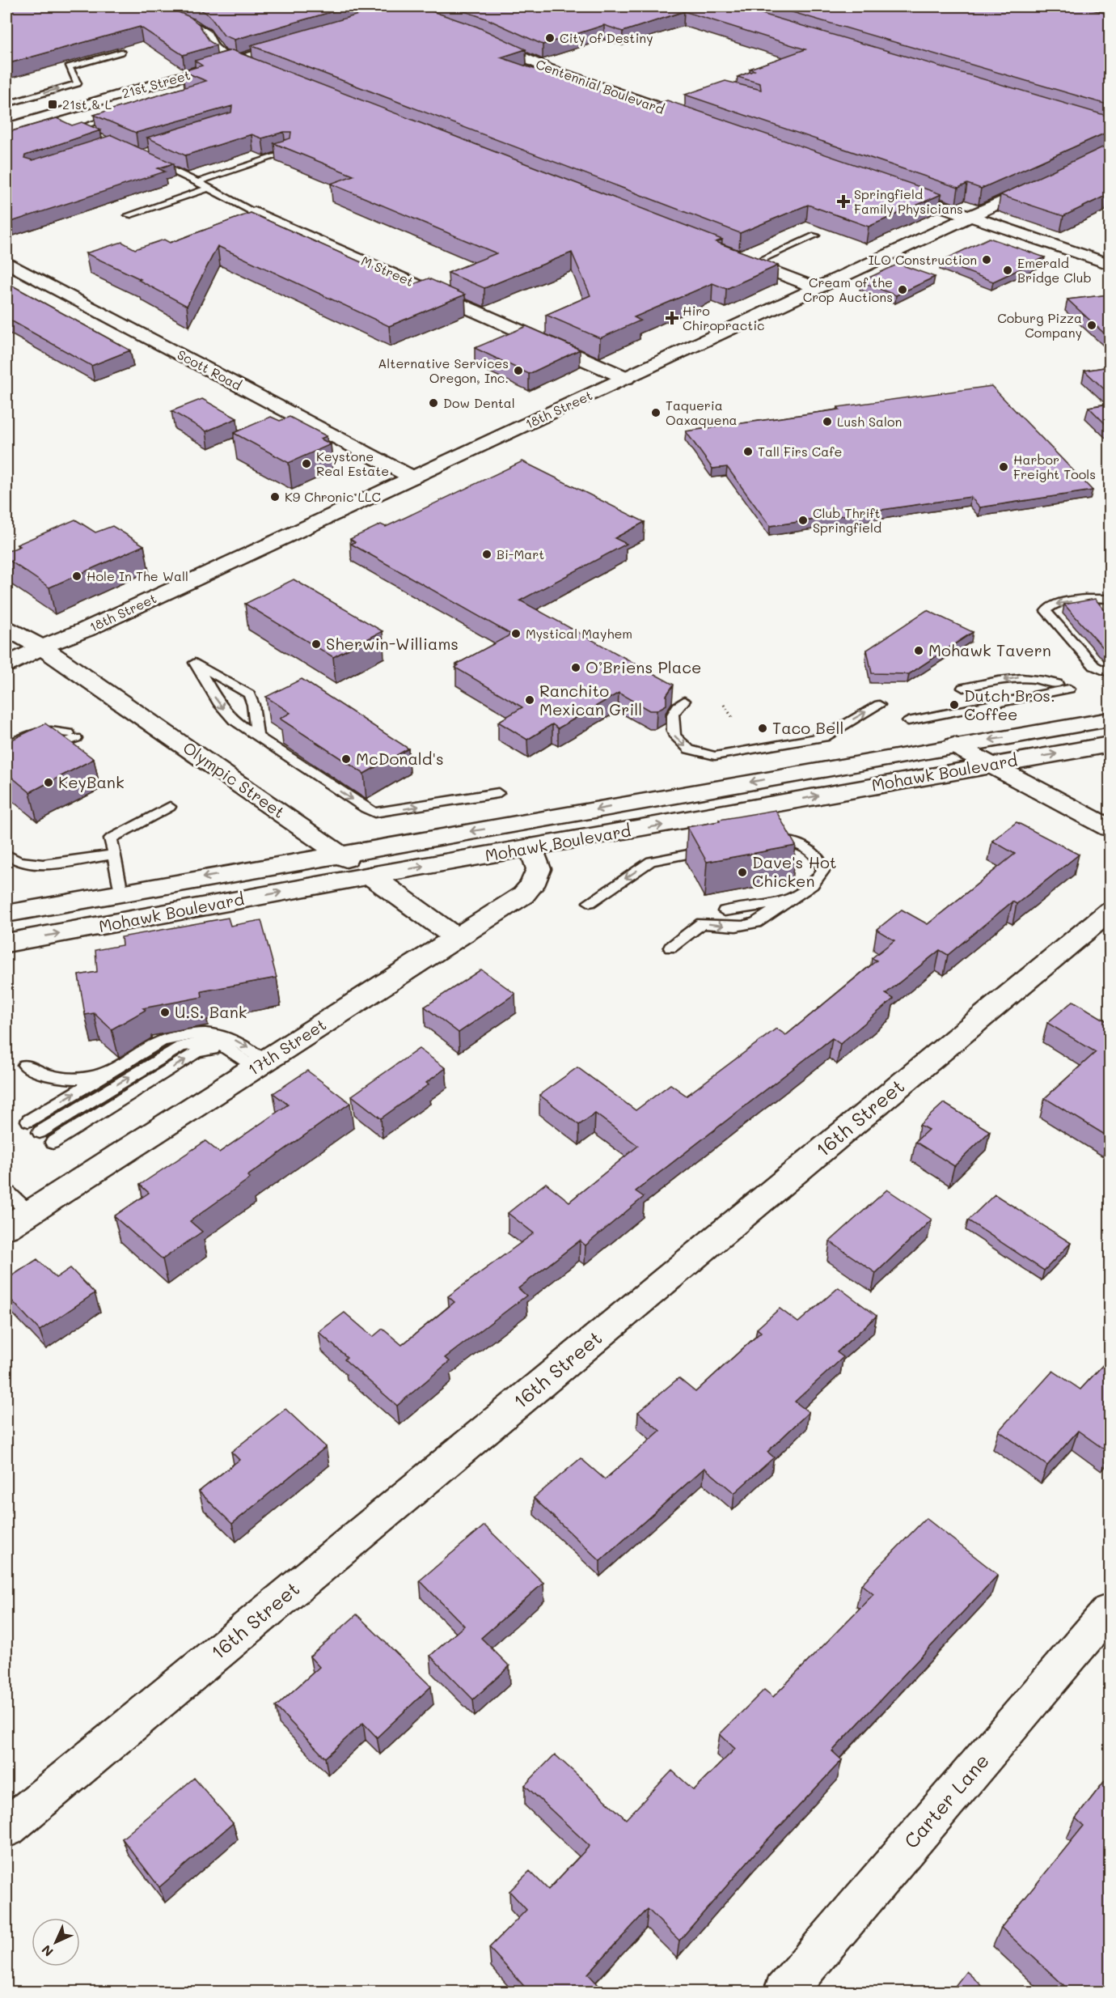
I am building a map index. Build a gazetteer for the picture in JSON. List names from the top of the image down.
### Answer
{
  "streets": {
    "street": [
      "21st Street",
      "Centennial Boulevard",
      "M Street",
      "Scott Road",
      "18th Street",
      "Mohawk Boulevard",
      "Olympic Street",
      "17th Street",
      "16th Street",
      "Carter Lane"
    ]
  },
  "crossings": [
    ["M Street", "18th Street"],
    ["Scott Road", "18th Street"],
    ["18th Street", "Olympic Street"],
    ["Mohawk Boulevard", "Olympic Street"],
    ["Mohawk Boulevard", "17th Street"],
    ["Olympic Street", "17th Street"]
  ],
  "places": {
    "other": [
      "City of Destiny",
      "ILO Construction",
      "Emerald Bridge Club",
      "Cream of the Crop Auctions",
      "Coburg Pizza Company",
      "Alternative Services Oregon, Inc.",
      "Dow Dental",
      "Taqueria Oaxaquena",
      "Lush Salon",
      "Tall Firs Cafe",
      "Keystone Real Estate",
      "Harbor Freight Tools",
      "K9 Chronic LLC",
      "Club Thrift Springfield",
      "Bi-Mart",
      "Hole In The Wall",
      "Mystical Mayhem",
      "Sherwin-Williams",
      "Mohawk Tavern",
      "O’Briens Place",
      "Ranchito Mexican Grill",
      "Dutch Bros. Coffee",
      "Taco Bell",
      "McDonald's",
      "KeyBank",
      "Dave's Hot Chicken",
      "U.S. Bank"
    ],
    "transit": ["21st & L"],
    "health": ["Springfield Family Physicians", "Hiro Chiropractic"]
  },
  "north": "bottom left"
}
